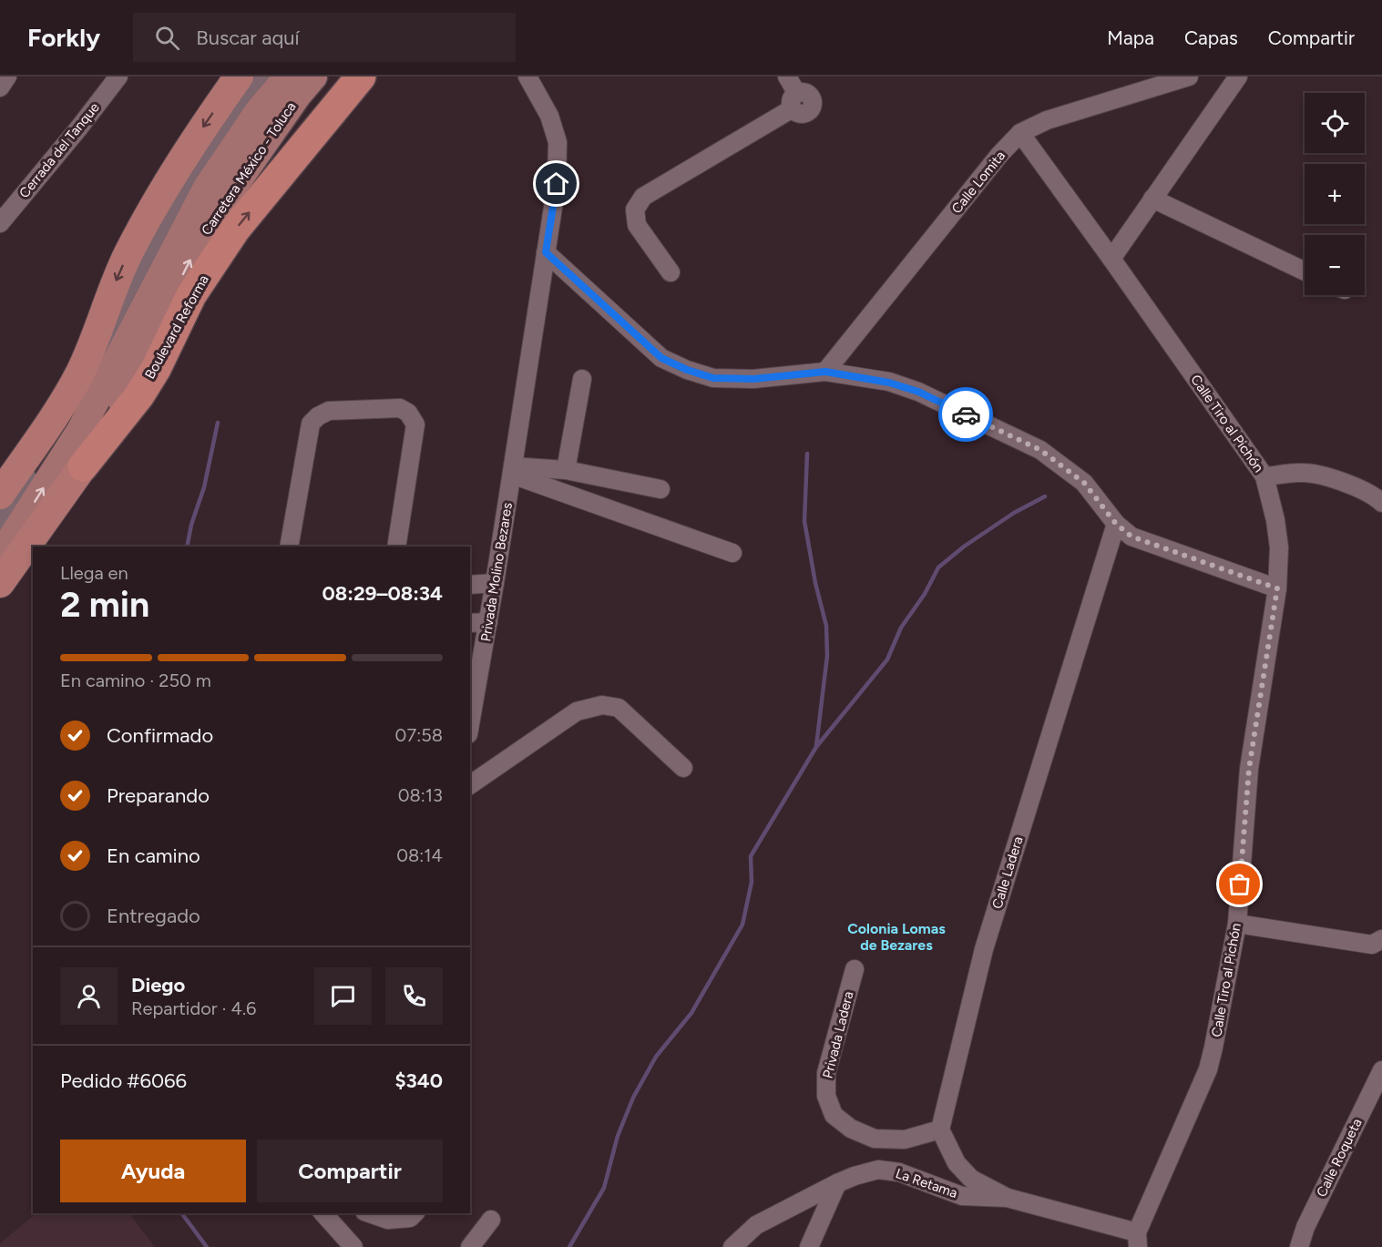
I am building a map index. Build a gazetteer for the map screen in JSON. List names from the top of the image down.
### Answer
{
  "streets": {
    "highway": ["Boulevard Reforma"],
    "main road": ["Carretera México - Toluca"],
    "street": [
      "Cerrada del Tanque",
      "Calle Lomita",
      "Calle Tiro al Pichón",
      "Privada Molino Bezares",
      "Calle Ladera",
      "Privada Ladera",
      "Calle Roqueta",
      "La Retama"
    ]
  },
  "crossings": [
    ["Carretera México - Toluca", "Boulevard Reforma"],
    ["Calle Lomita", "Calle Tiro al Pichón"],
    ["Calle Tiro al Pichón", "La Retama"],
    ["Calle Ladera", "Privada Ladera"]
  ],
  "districts": ["Colonia Lomas de Bezares"],
  "page": {
    "header": "Forkly",
    "search": "Buscar aquí",
    "nav": ["Mapa", "Capas", "Compartir"],
    "map_buttons": ["+", "−"],
    "heading": ["2 min", "Llega en", "08:29–08:34"],
    "panel": [
      "Diego",
      "Repartidor · 4.6",
      "Pedido #6066",
      "$340"
    ],
    "bar": "En camino · 250 m",
    "list": [
      ["Confirmado", "07:58"],
      ["Preparando", "08:13"],
      ["En camino", "08:14"],
      "Entregado"
    ],
    "buttons": ["Ayuda", "Compartir"]
  }
}
